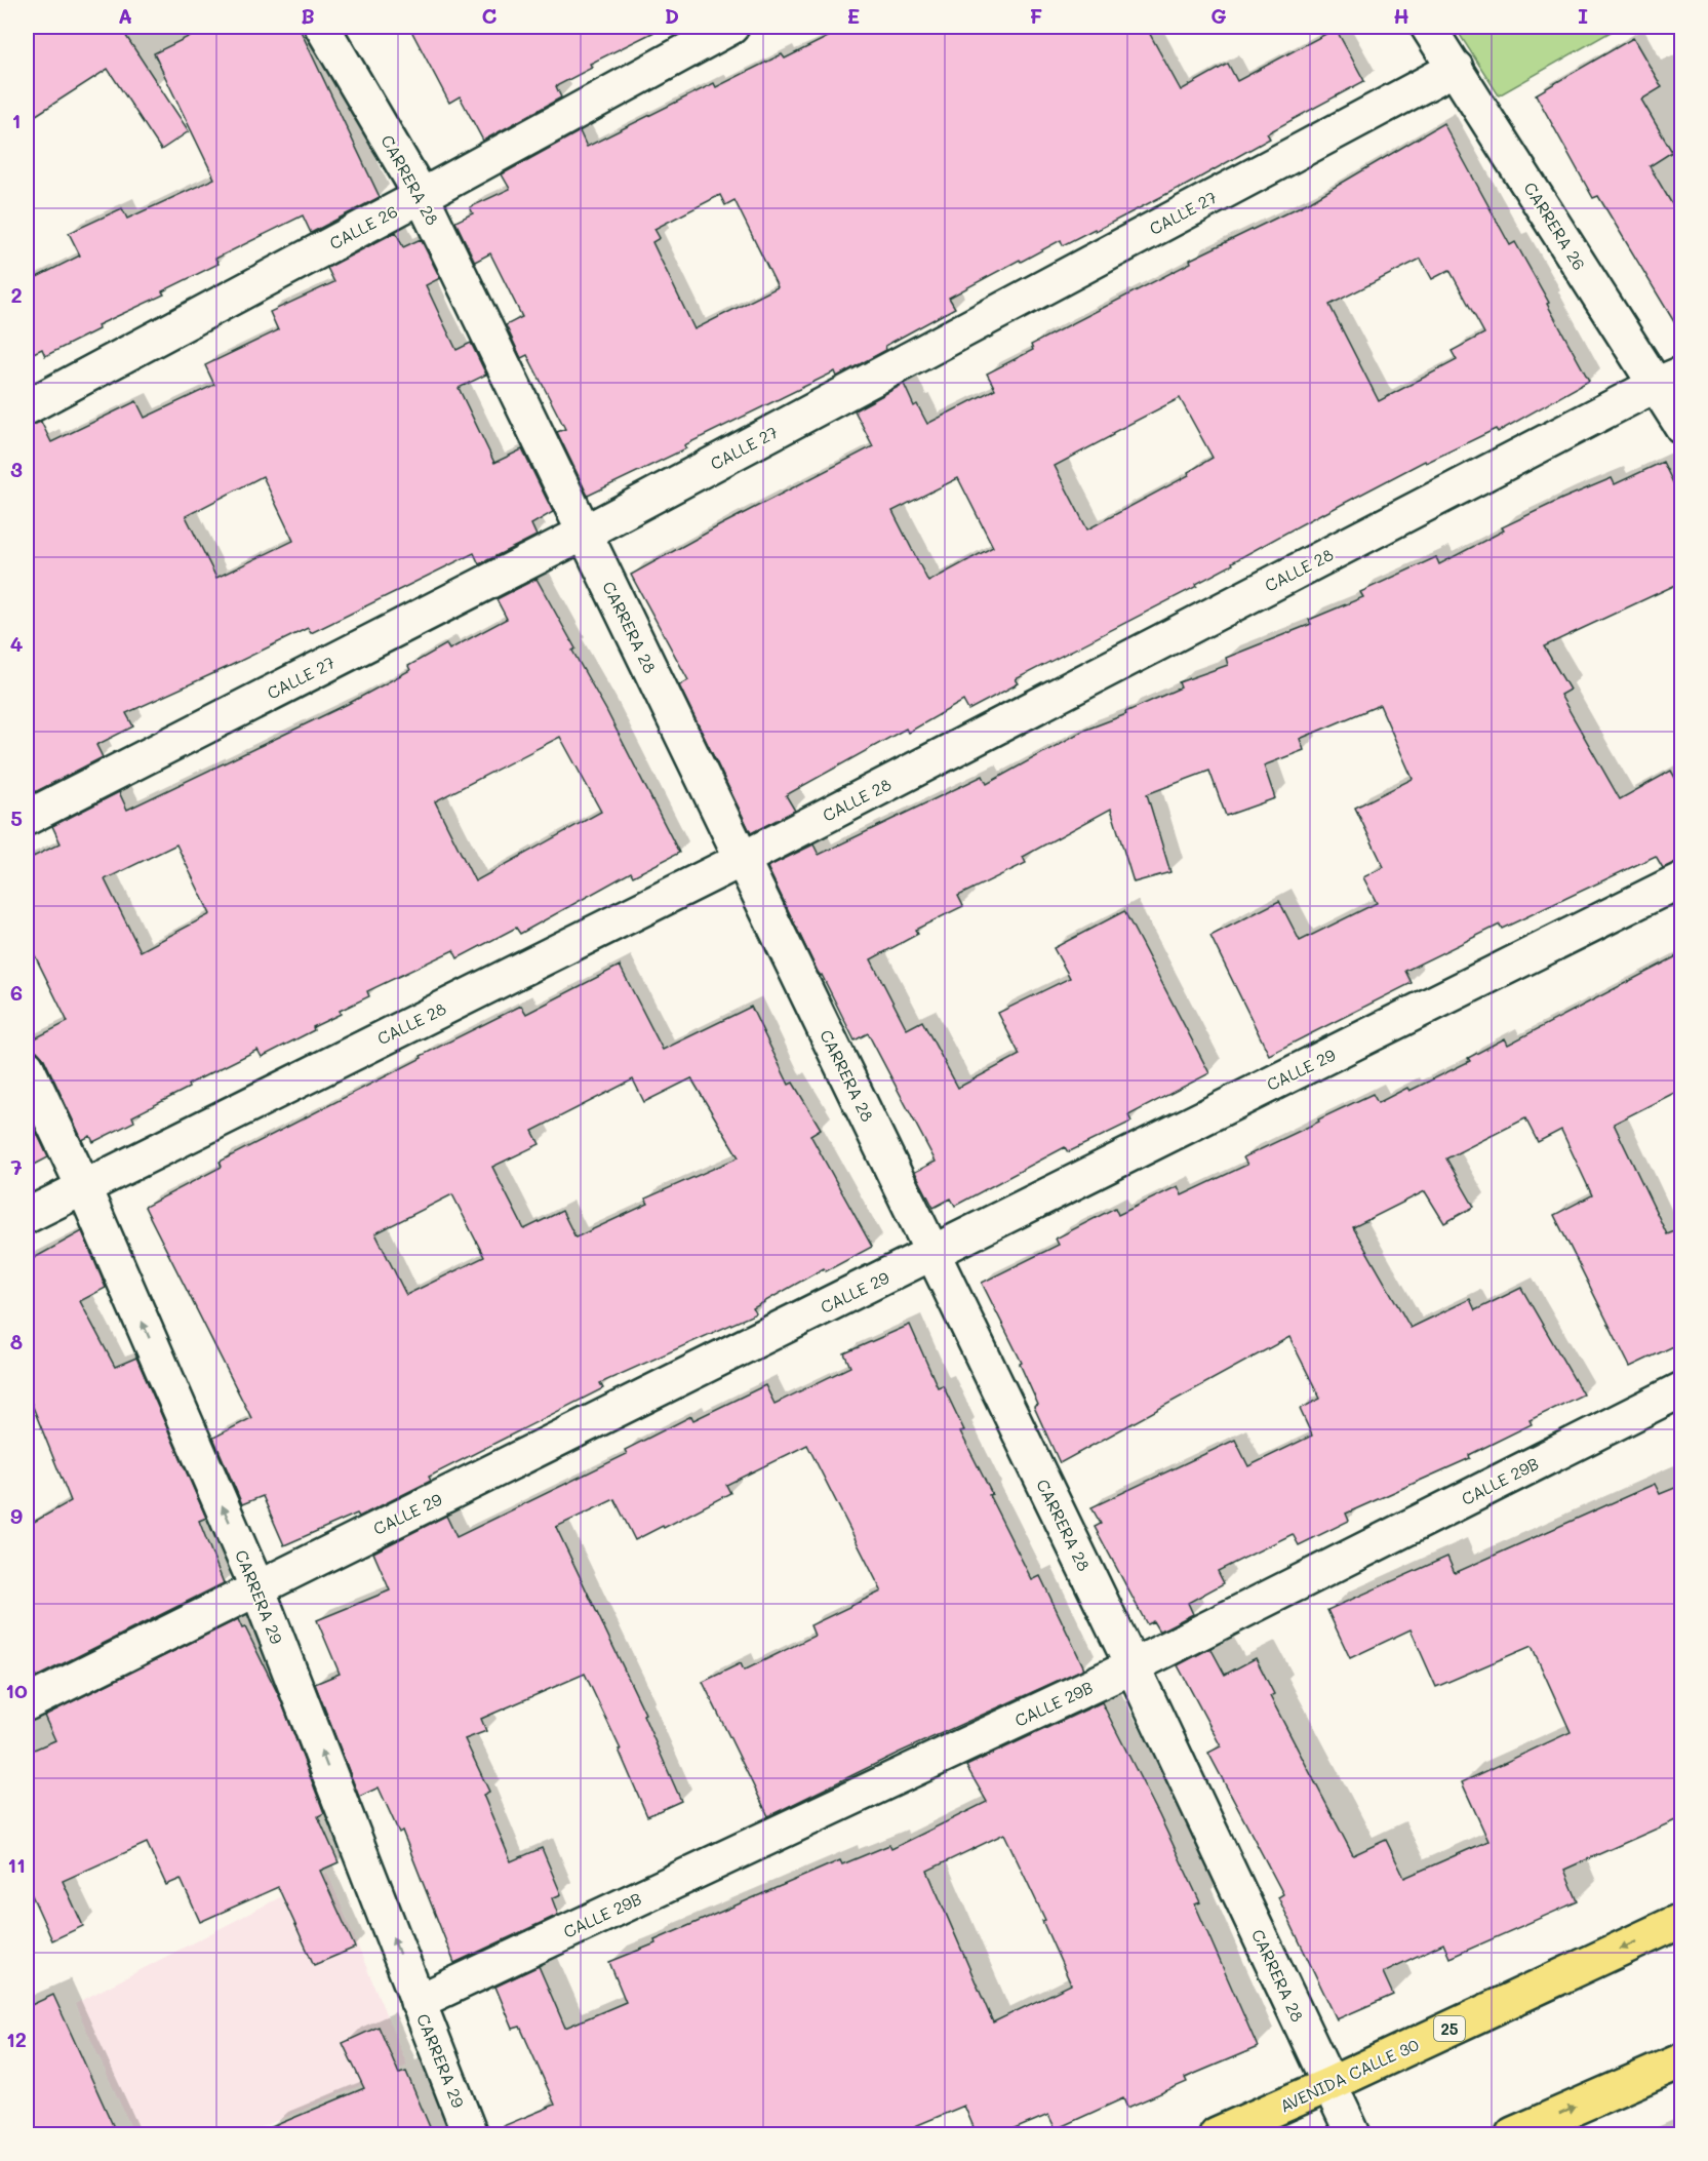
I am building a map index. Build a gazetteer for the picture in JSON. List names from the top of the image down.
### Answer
{
  "streets": {
    "highway": ["25", "AVENIDA CALLE 30"],
    "street": [
      "CARRERA 28",
      "CALLE 27",
      "CARRERA 26",
      "CALLE 26",
      "CALLE 28",
      "CALLE 29",
      "CALLE 29B",
      "CARRERA 29"
    ]
  },
  "crossings": [
    ["CARRERA 28", "CALLE 27"],
    ["CARRERA 28", "CALLE 26"],
    ["CARRERA 28", "CALLE 28"],
    ["CARRERA 28", "CALLE 29"],
    ["CARRERA 28", "CALLE 29B"],
    ["CARRERA 28", "AVENIDA CALLE 30"],
    ["CALLE 27", "CARRERA 26"],
    ["CARRERA 26", "CALLE 28"],
    ["CALLE 28", "CARRERA 29"],
    ["CALLE 29", "CARRERA 29"],
    ["CALLE 29B", "CARRERA 29"]
  ],
  "one_way": ["CARRERA 29"],
  "grid": {
    "columns": [
      "A",
      "B",
      "C",
      "D",
      "E",
      "F",
      "G",
      "H",
      "I"
    ],
    "rows": [
      "1",
      "2",
      "3",
      "4",
      "5",
      "6",
      "7",
      "8",
      "9",
      "10",
      "11",
      "12"
    ]
  }
}
